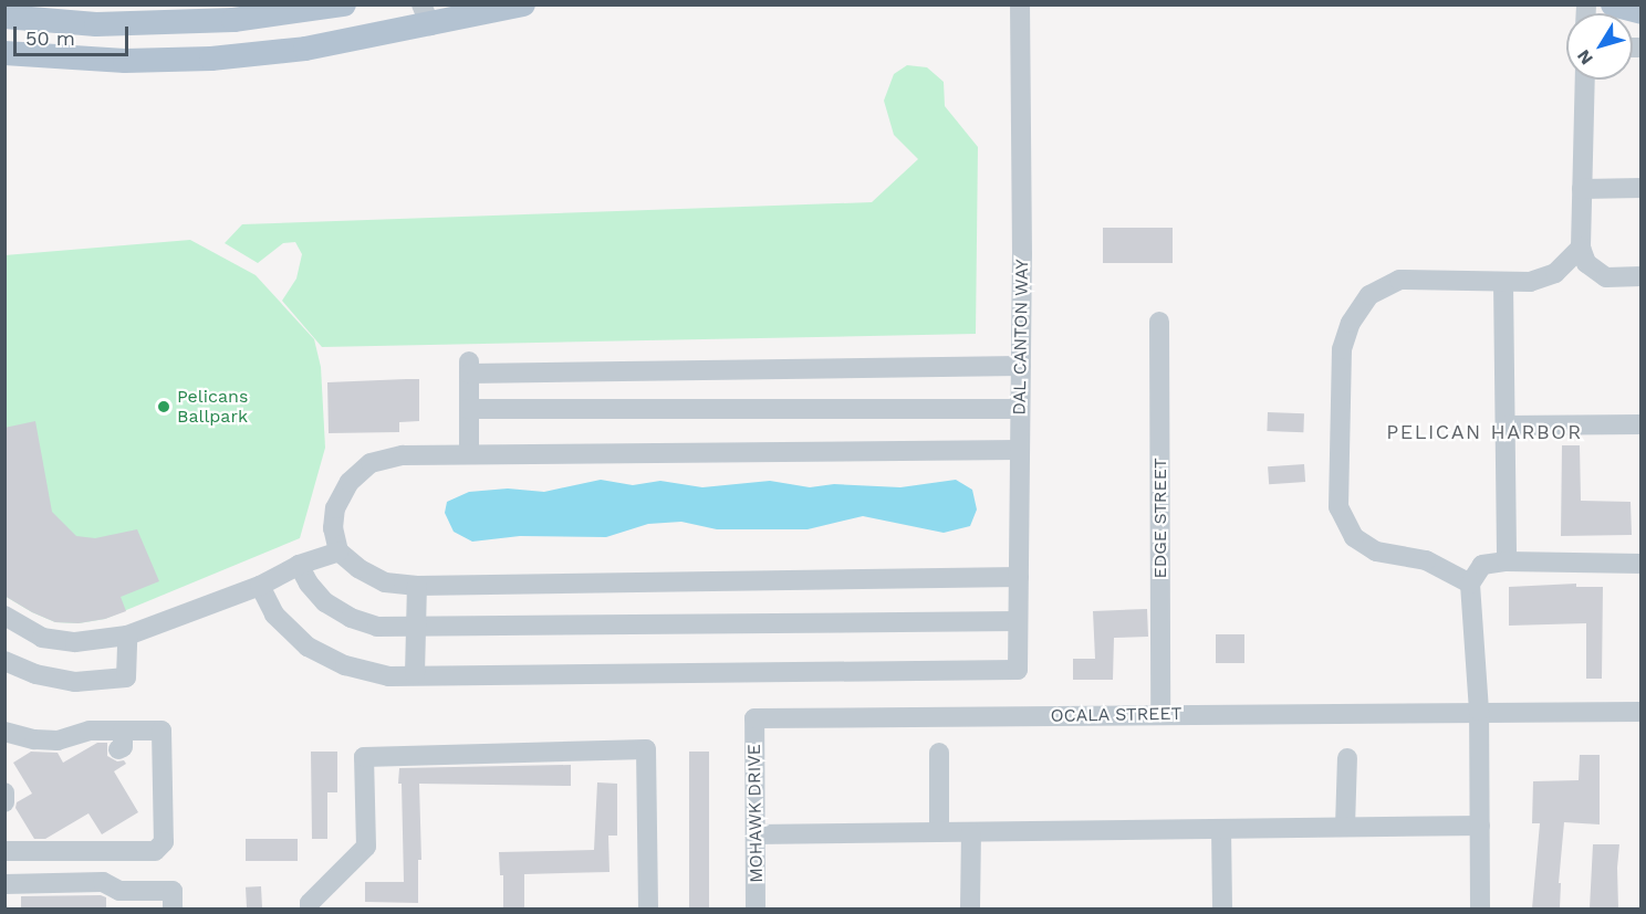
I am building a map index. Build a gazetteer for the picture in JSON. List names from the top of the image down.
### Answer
{
  "streets": {
    "street": [
      "DAL CANTON WAY",
      "EDGE STREET",
      "OCALA STREET",
      "MOHAWK DRIVE"
    ]
  },
  "crossings": [
    ["EDGE STREET", "OCALA STREET"],
    ["OCALA STREET", "MOHAWK DRIVE"]
  ],
  "districts": ["PELICAN HARBOR"],
  "places": ["Pelicans Ballpark"],
  "scale_bar": "50 m",
  "north": "bottom left"
}
